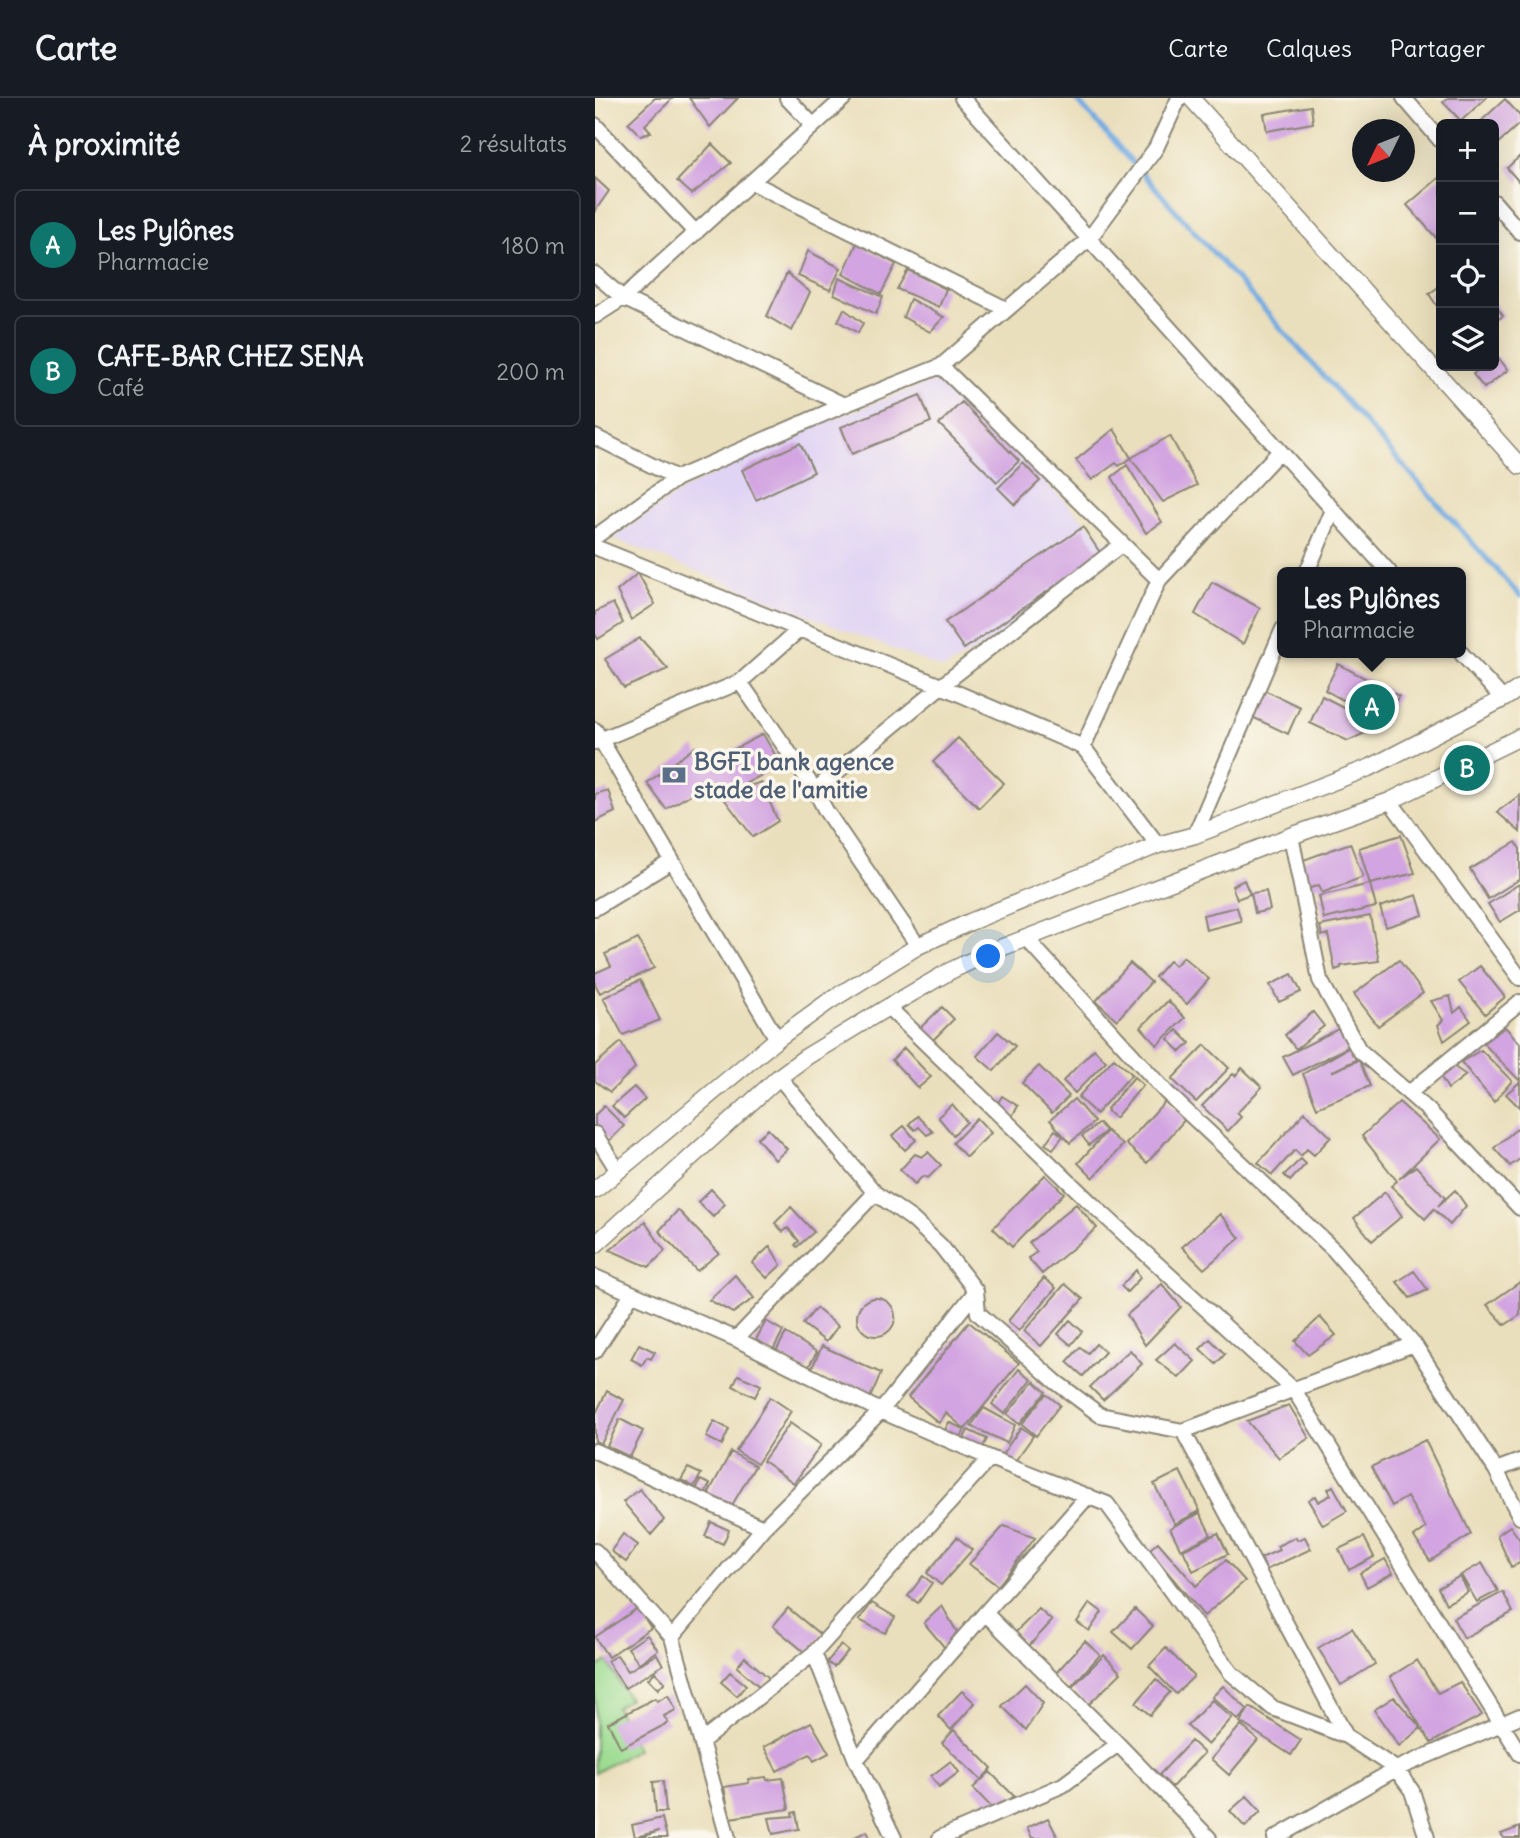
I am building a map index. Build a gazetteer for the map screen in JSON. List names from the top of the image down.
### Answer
{
  "places": {
    "bank": ["BGFI bank agence stade de l'amitie"]
  },
  "north": "bottom left",
  "page": {
    "header": "Carte",
    "nav": ["Carte", "Calques", "Partager"],
    "heading": ["À proximité", "2 résultats"],
    "map_buttons": ["+", "−"],
    "list": [
      {
        "mark": "A",
        "name": "Les Pylônes",
        "note": "Pharmacie",
        "value": "180 m"
      },
      {
        "mark": "B",
        "name": "CAFE-BAR CHEZ SENA",
        "note": "Café",
        "value": "200 m"
      }
    ],
    "popup": ["Les Pylônes", "Pharmacie"],
    "pins": ["A", "B"]
  }
}
